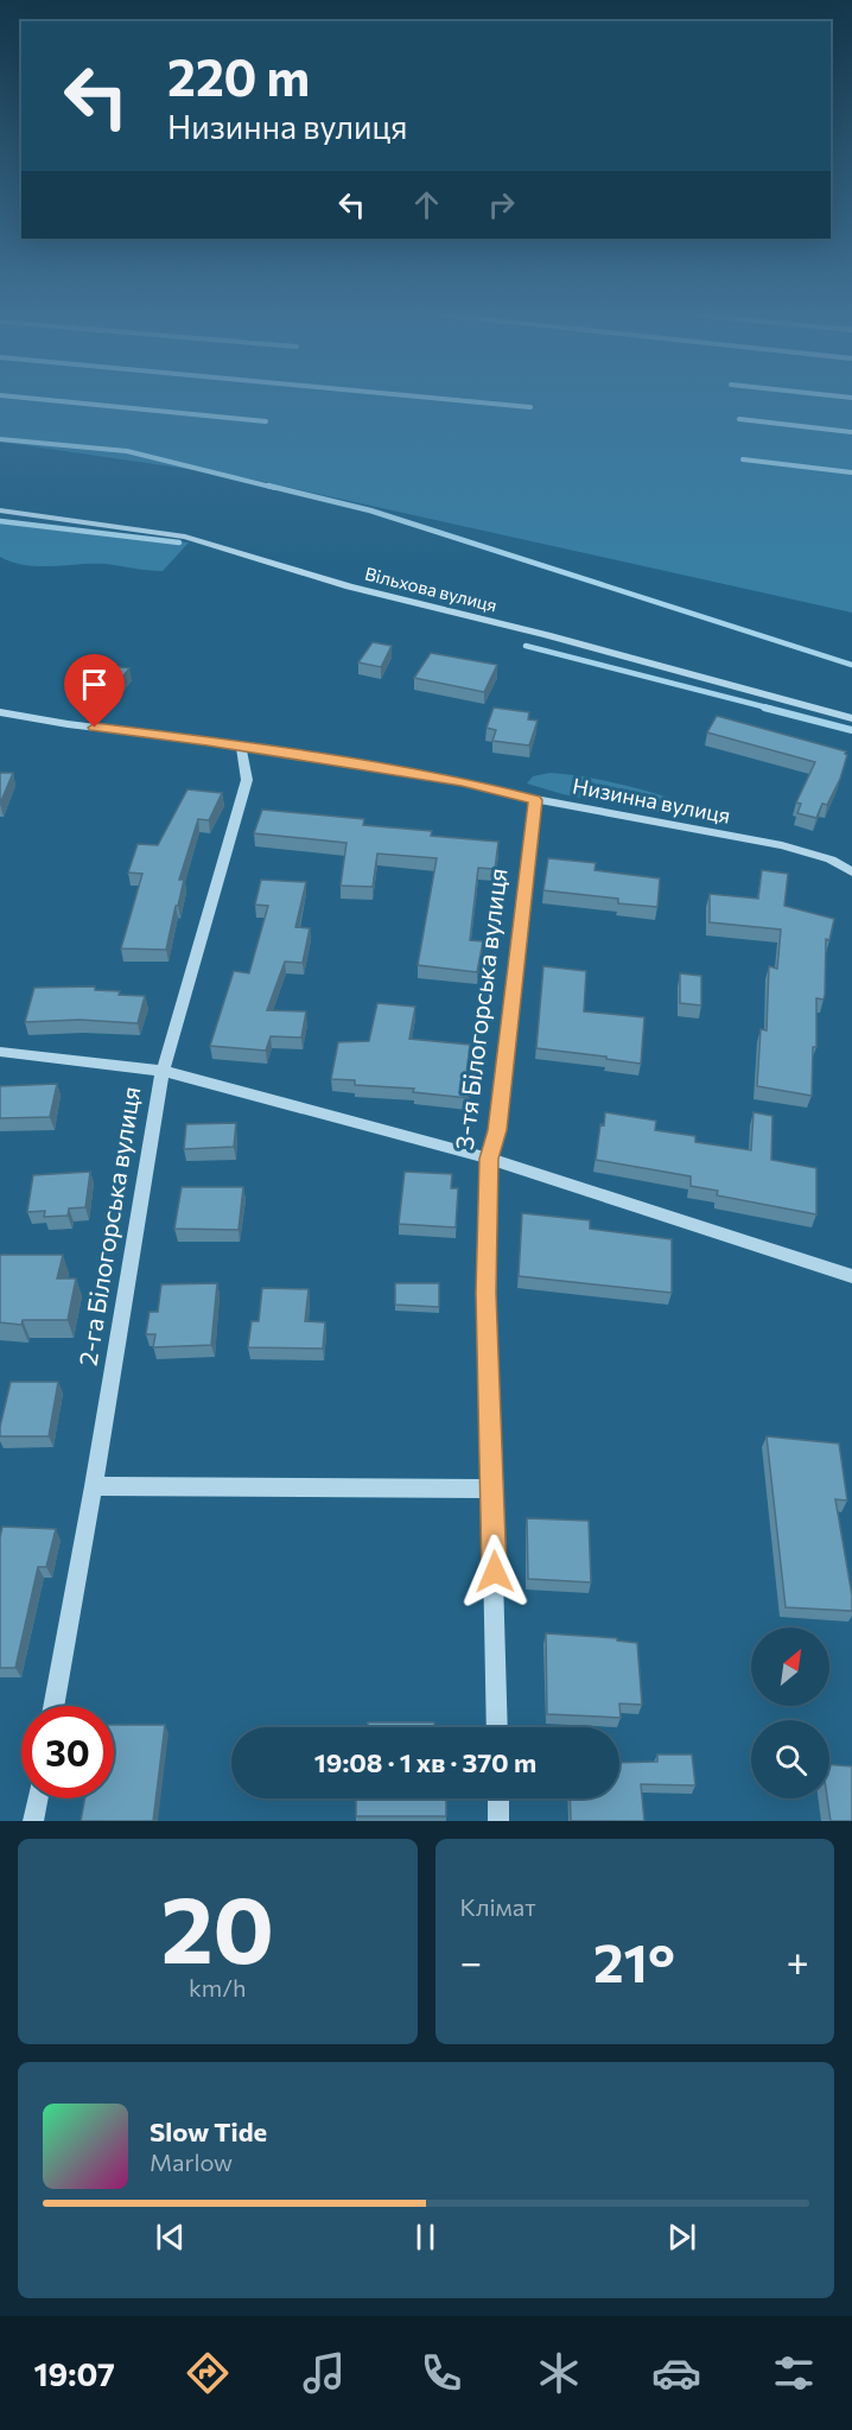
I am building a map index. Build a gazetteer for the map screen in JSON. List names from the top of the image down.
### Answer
{
  "streets": {
    "street": [
      "Вільхова вулиця",
      "Низинна вулиця",
      "3-тя Білогорська вулиця",
      "2-га Білогорська вулиця"
    ]
  },
  "crossings": [
    ["Низинна вулиця", "3-тя Білогорська вулиця"],
    ["Низинна вулиця", "2-га Білогорська вулиця"]
  ],
  "north": "top right",
  "page": {
    "turn": ["220 m", "Низинна вулиця"],
    "limit": "30",
    "trip": "19:08 · 1 хв · 370 m",
    "tile": [
      ["20", "km/h"],
      "Клімат"
    ],
    "heat": ["−", "21°", "+"],
    "song": ["Slow Tide", "Marlow"],
    "tabs": "19:07"
  }
}
